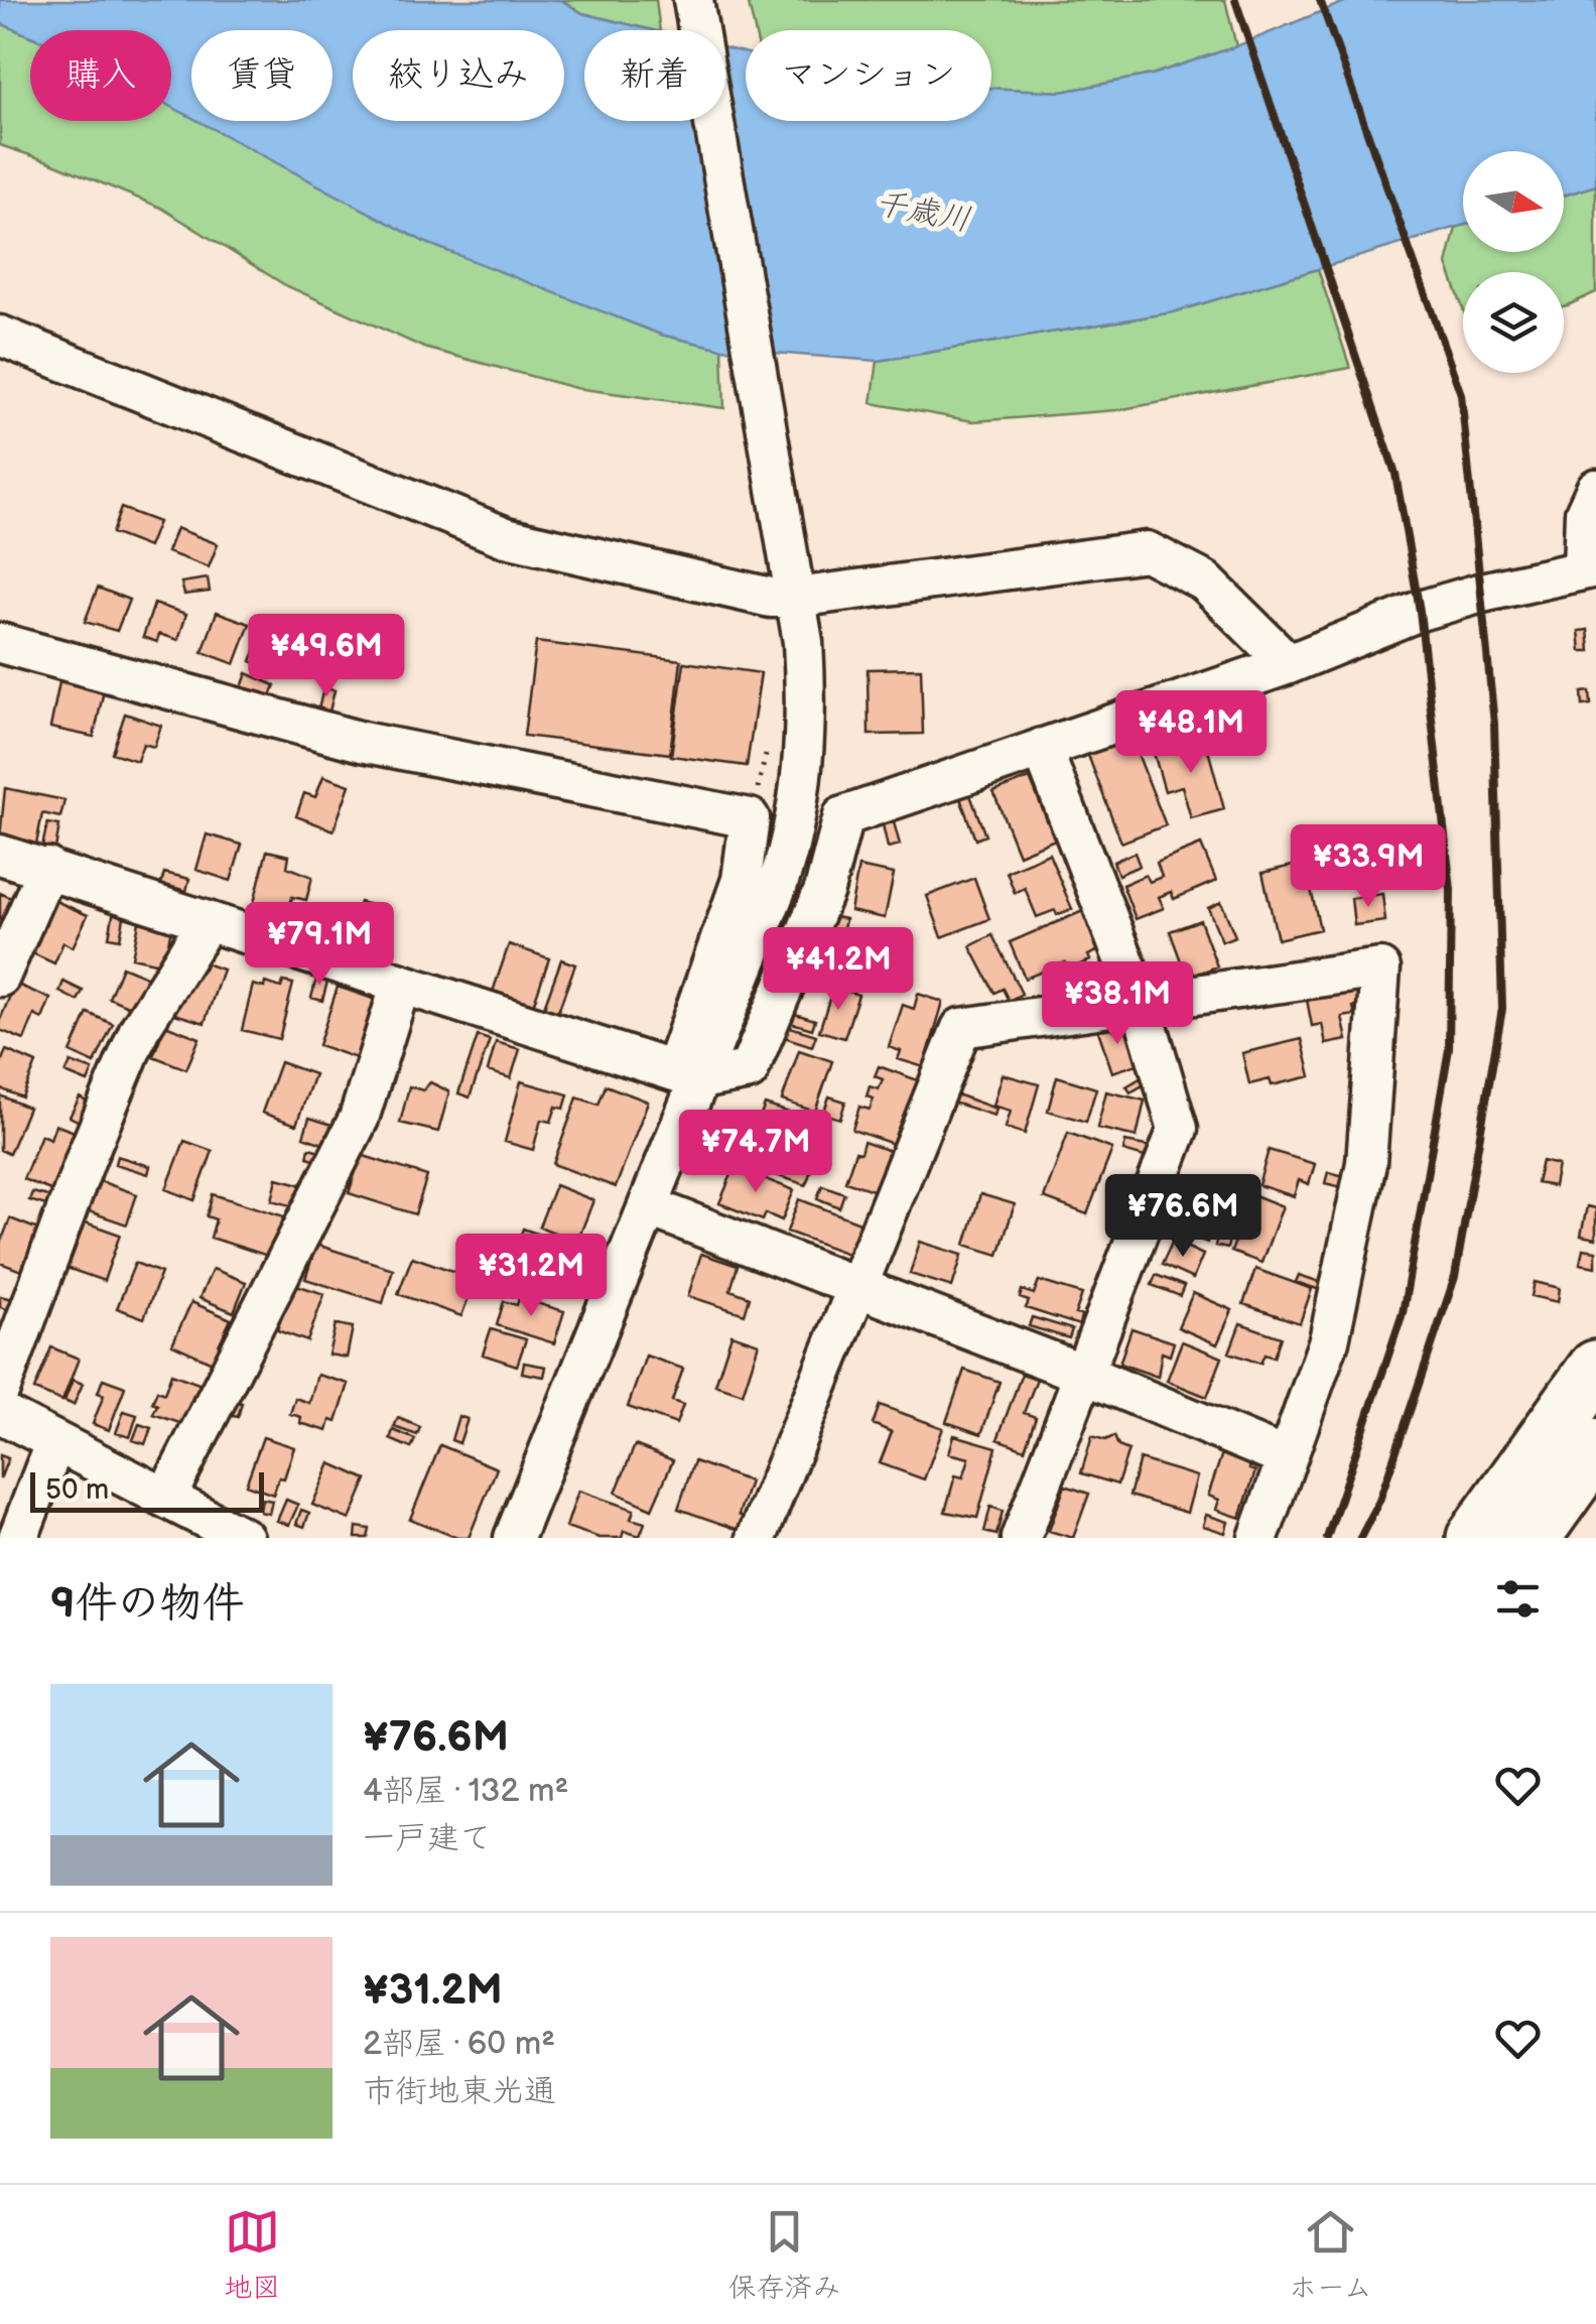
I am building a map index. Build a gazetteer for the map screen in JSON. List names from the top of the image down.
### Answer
{
  "water": ["千歳川"],
  "scale_bar": "50 m",
  "north": "right",
  "page": {
    "chip": [
      "購入",
      "賃貸",
      "絞り込み",
      "新着",
      "マンション"
    ],
    "price": [
      "¥49.6M",
      "¥48.1M",
      "¥33.9M",
      "¥79.1M",
      "¥41.2M",
      "¥38.1M",
      "¥74.7M",
      "¥76.6M",
      "¥31.2M"
    ],
    "scale": "50 m",
    "heading": "9件の物件",
    "list": [
      {
        "name": "¥76.6M",
        "note": "4部屋 · 132 m² · 一戸建て"
      },
      {
        "name": "¥31.2M",
        "note": "2部屋 · 60 m² · 市街地東光通"
      }
    ],
    "tabs": ["地図", "保存済み", "ホーム"]
  }
}
